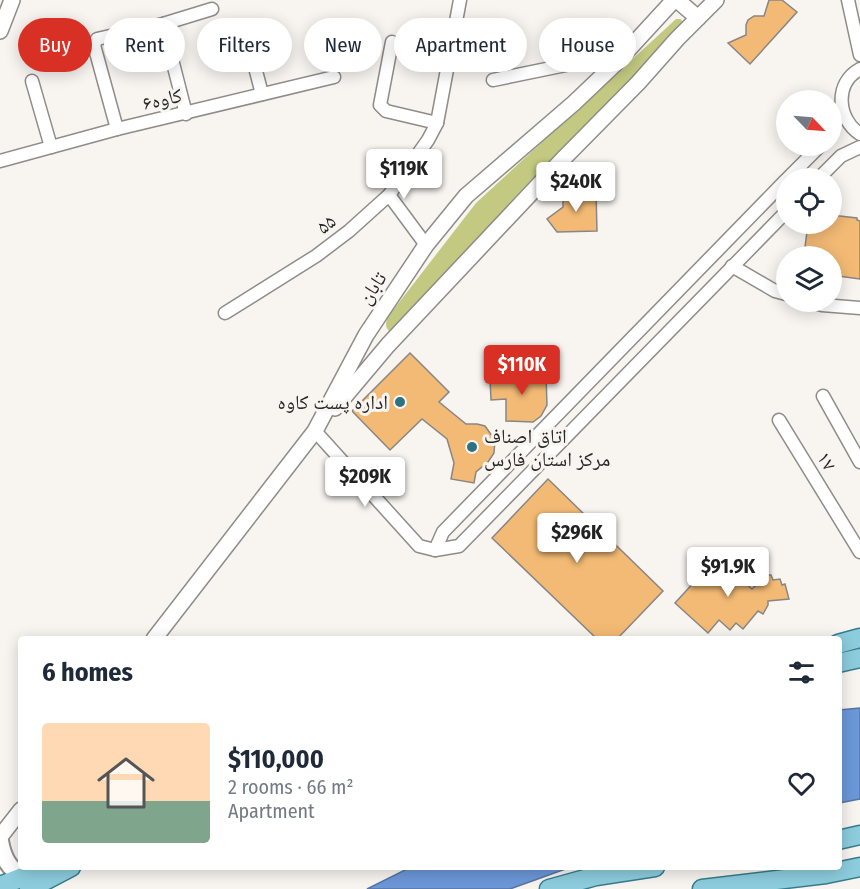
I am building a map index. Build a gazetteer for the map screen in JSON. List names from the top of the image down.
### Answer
{
  "streets": {
    "street": [
      "کاوه۶",
      "۵۵",
      "تابان",
      "۱۷"
    ]
  },
  "places": ["اداره پست کاوه", "اتاق اصناف مرکز استان فارس"],
  "north": "bottom right",
  "page": {
    "chip": [
      "Buy",
      "Rent",
      "Filters",
      "New",
      "Apartment",
      "House"
    ],
    "price": [
      "$119K",
      "$240K",
      "$110K",
      "$209K",
      "$296K",
      "$91.9K"
    ],
    "heading": "6 homes",
    "list": [
      {
        "name": "$110,000",
        "note": "2 rooms · 66 m² · Apartment"
      }
    ]
  }
}
